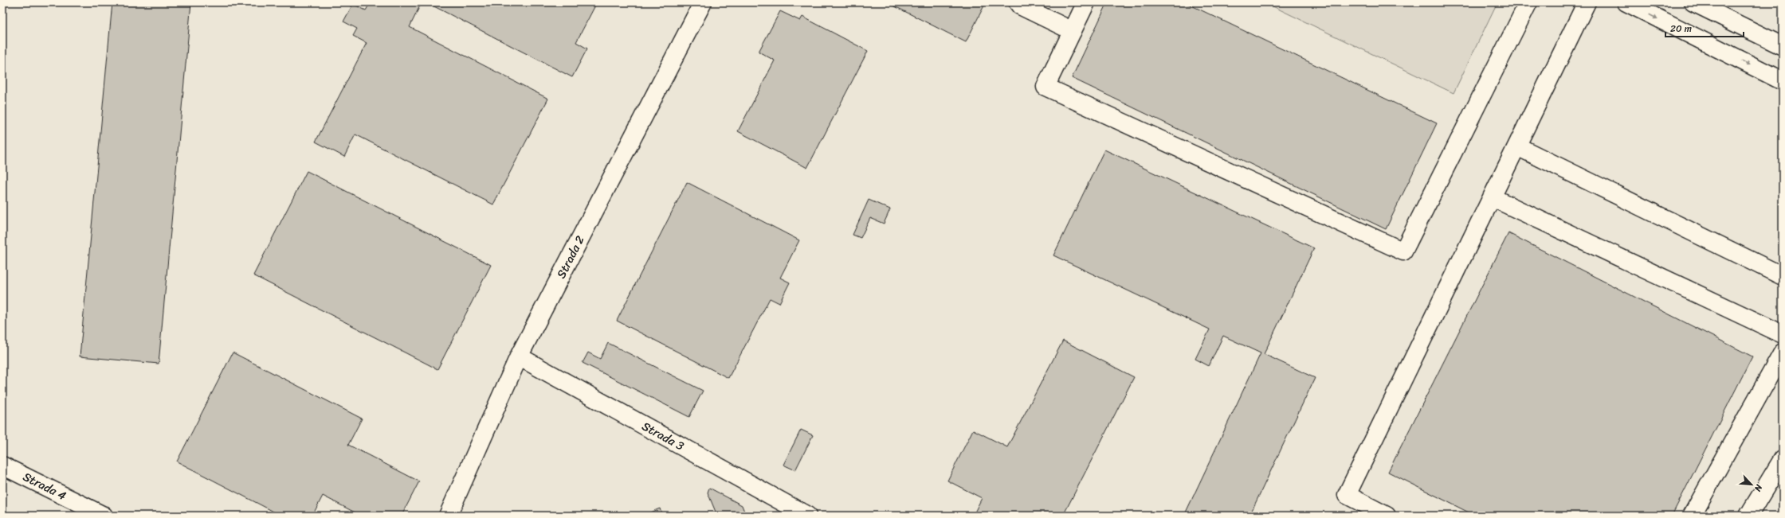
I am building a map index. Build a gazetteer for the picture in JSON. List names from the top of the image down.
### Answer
{
  "streets": {
    "street": ["Strada 2", "Strada 3", "Strada 4"]
  },
  "crossings": [
    ["Strada 2", "Strada 3"]
  ],
  "scale_bar": "20 m",
  "north": "bottom right"
}
